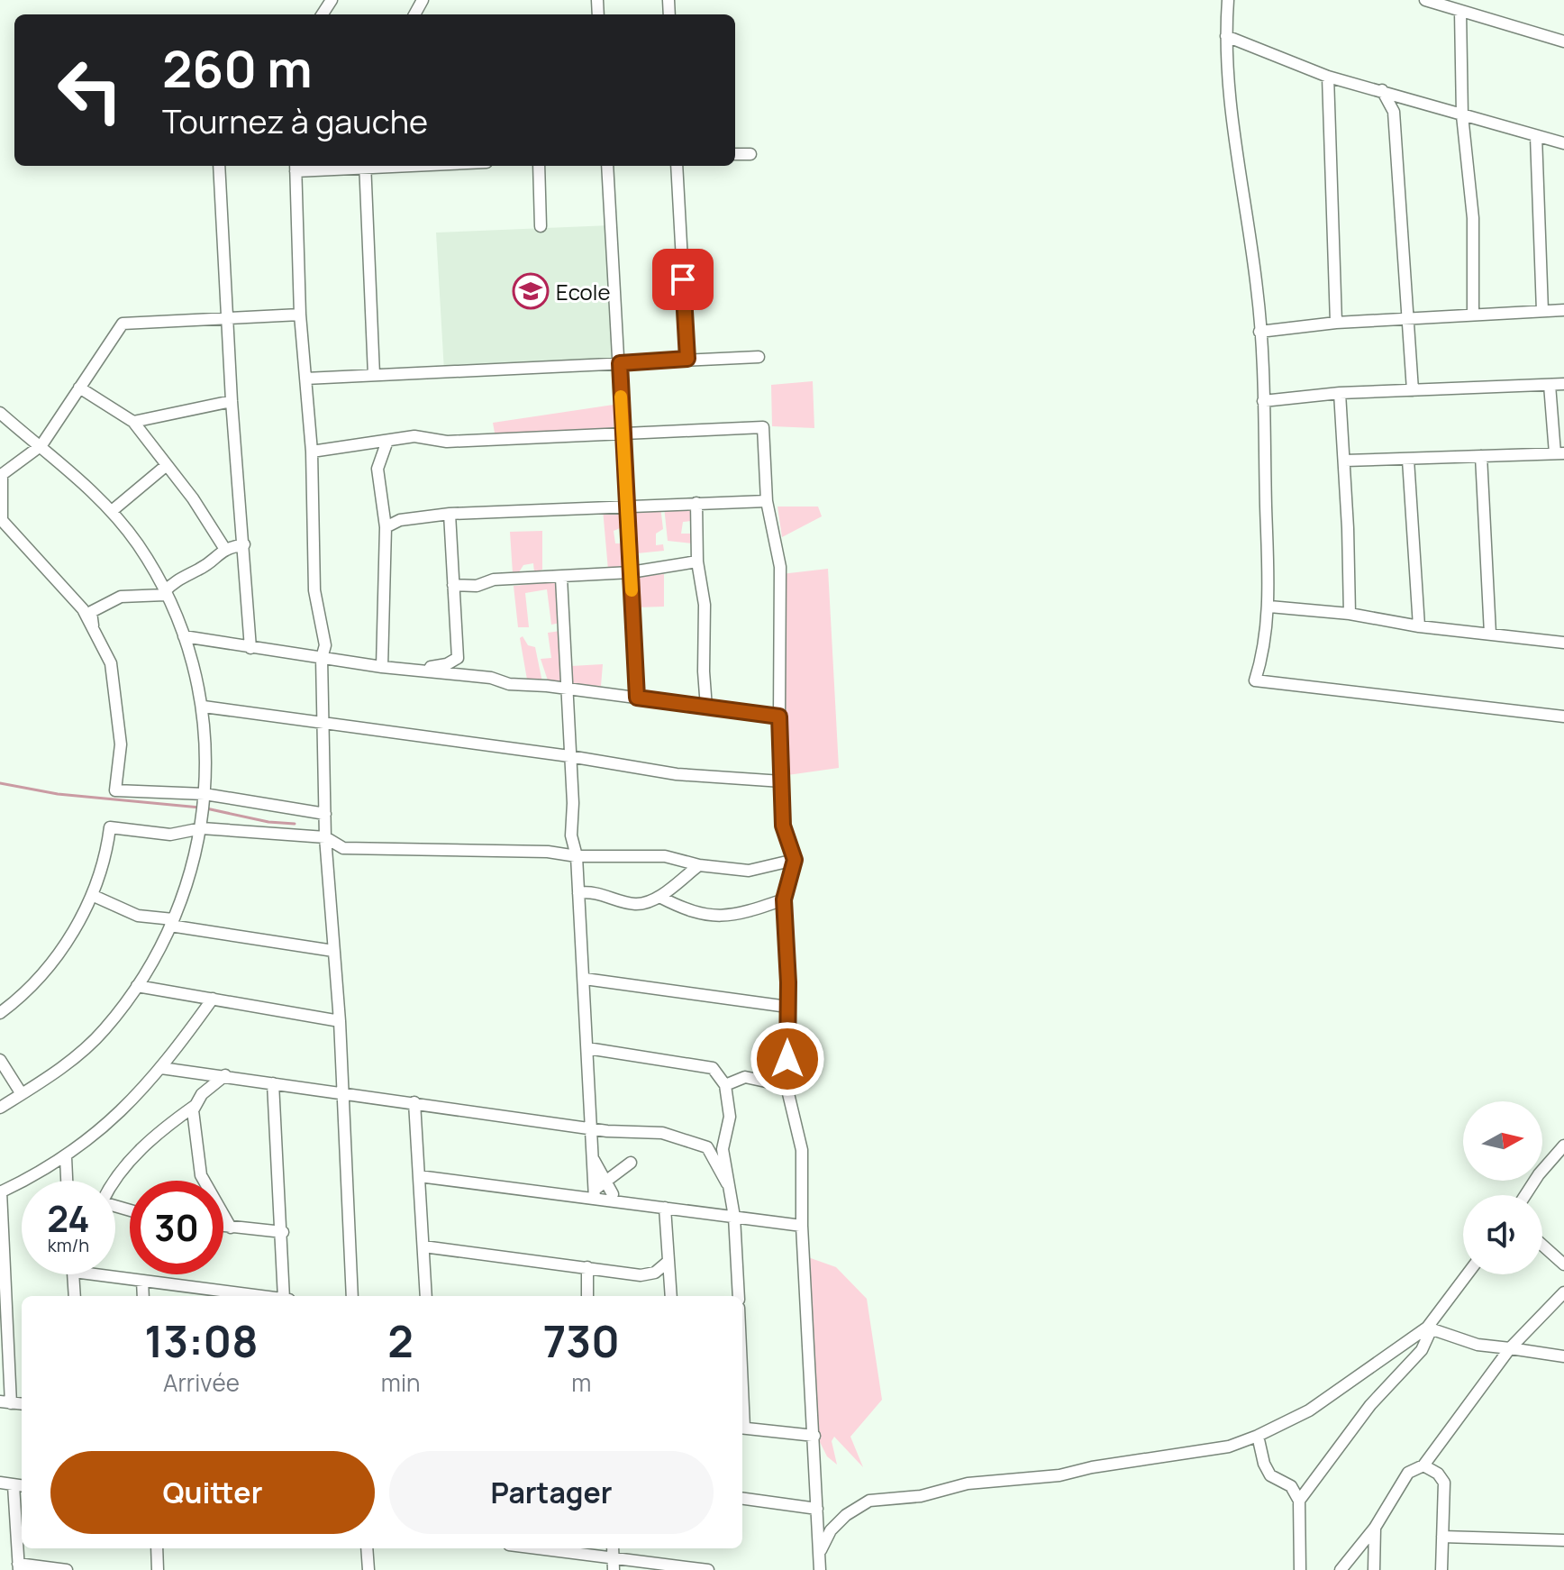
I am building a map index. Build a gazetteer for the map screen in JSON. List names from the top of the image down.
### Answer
{
  "places": {
    "school or university": ["Ecole"]
  },
  "north": "right",
  "page": {
    "turn": ["260 m", "Tournez à gauche"],
    "speed": "24 km/h",
    "limit": "30",
    "eta": [
      "13:08",
      "Arrivée",
      "2",
      "min",
      "730",
      "m"
    ],
    "buttons": ["Quitter", "Partager"]
  }
}
